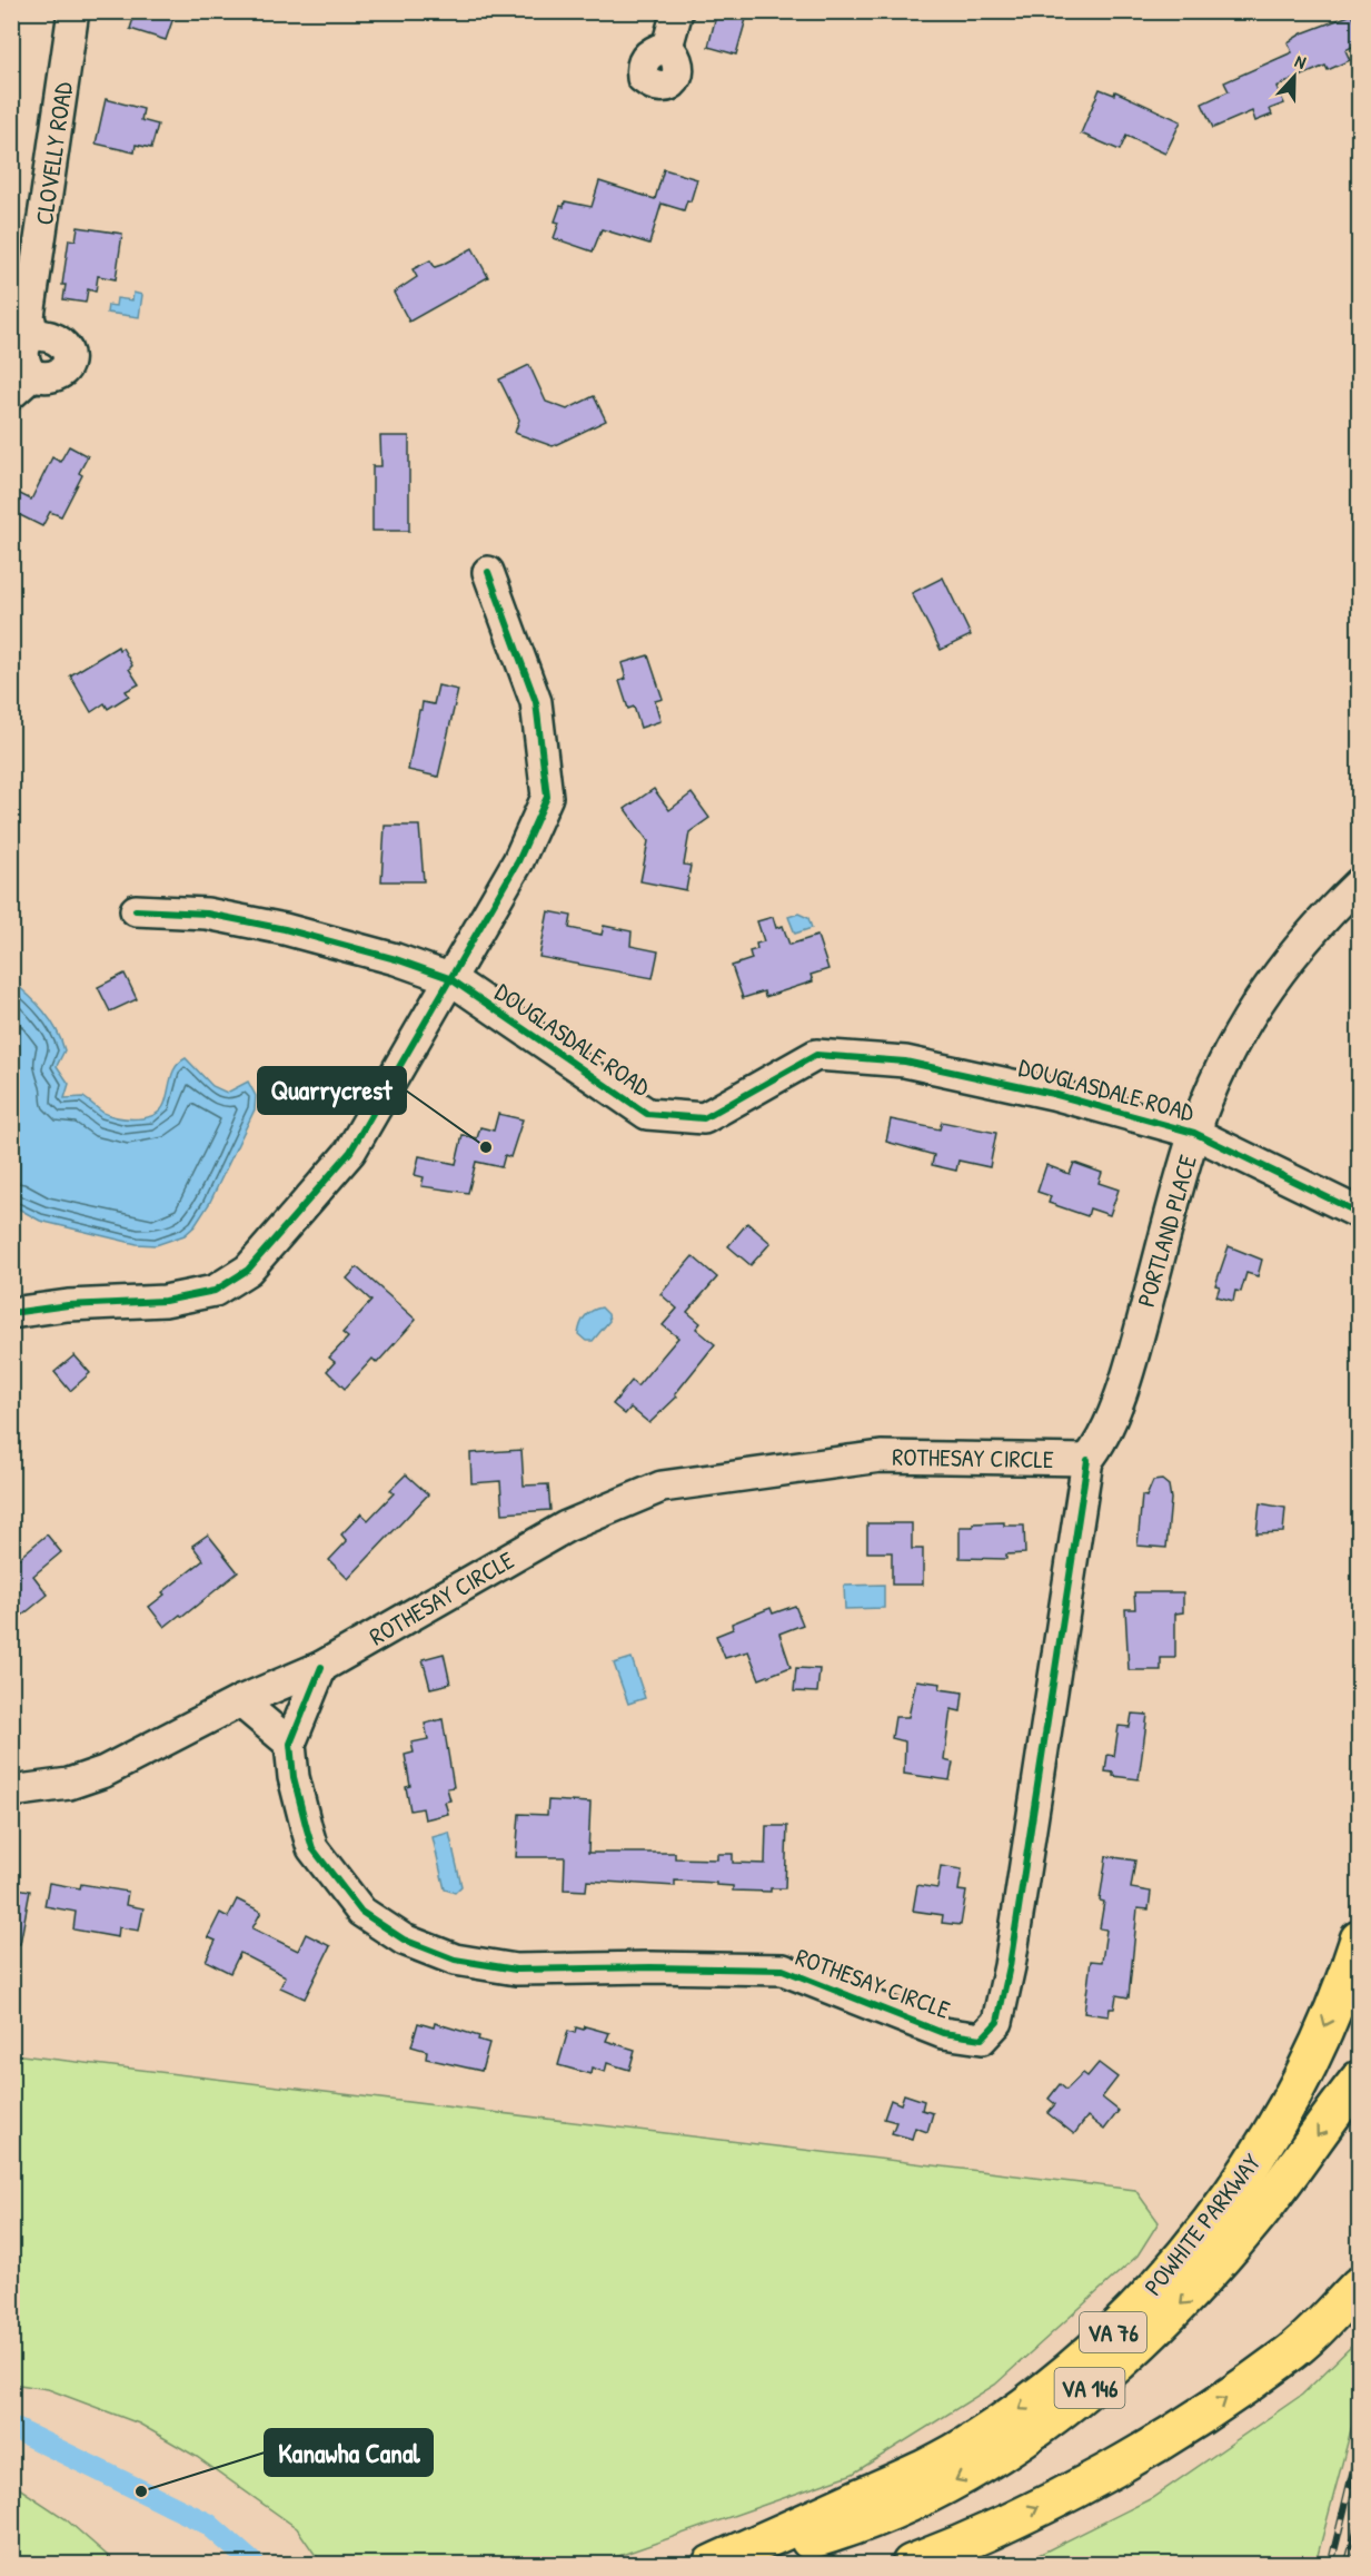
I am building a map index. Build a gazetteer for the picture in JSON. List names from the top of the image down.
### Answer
{
  "streets": {
    "highway": ["POWHITE PARKWAY", "VA 76", "VA 146"],
    "street": [
      "CLOVELLY ROAD",
      "DOUGLASDALE ROAD",
      "PORTLAND PLACE",
      "ROTHESAY CIRCLE"
    ]
  },
  "crossings": [
    ["DOUGLASDALE ROAD", "PORTLAND PLACE"],
    ["PORTLAND PLACE", "ROTHESAY CIRCLE"]
  ],
  "places": ["Quarrycrest", "Kanawha Canal"],
  "north": "top"
}
